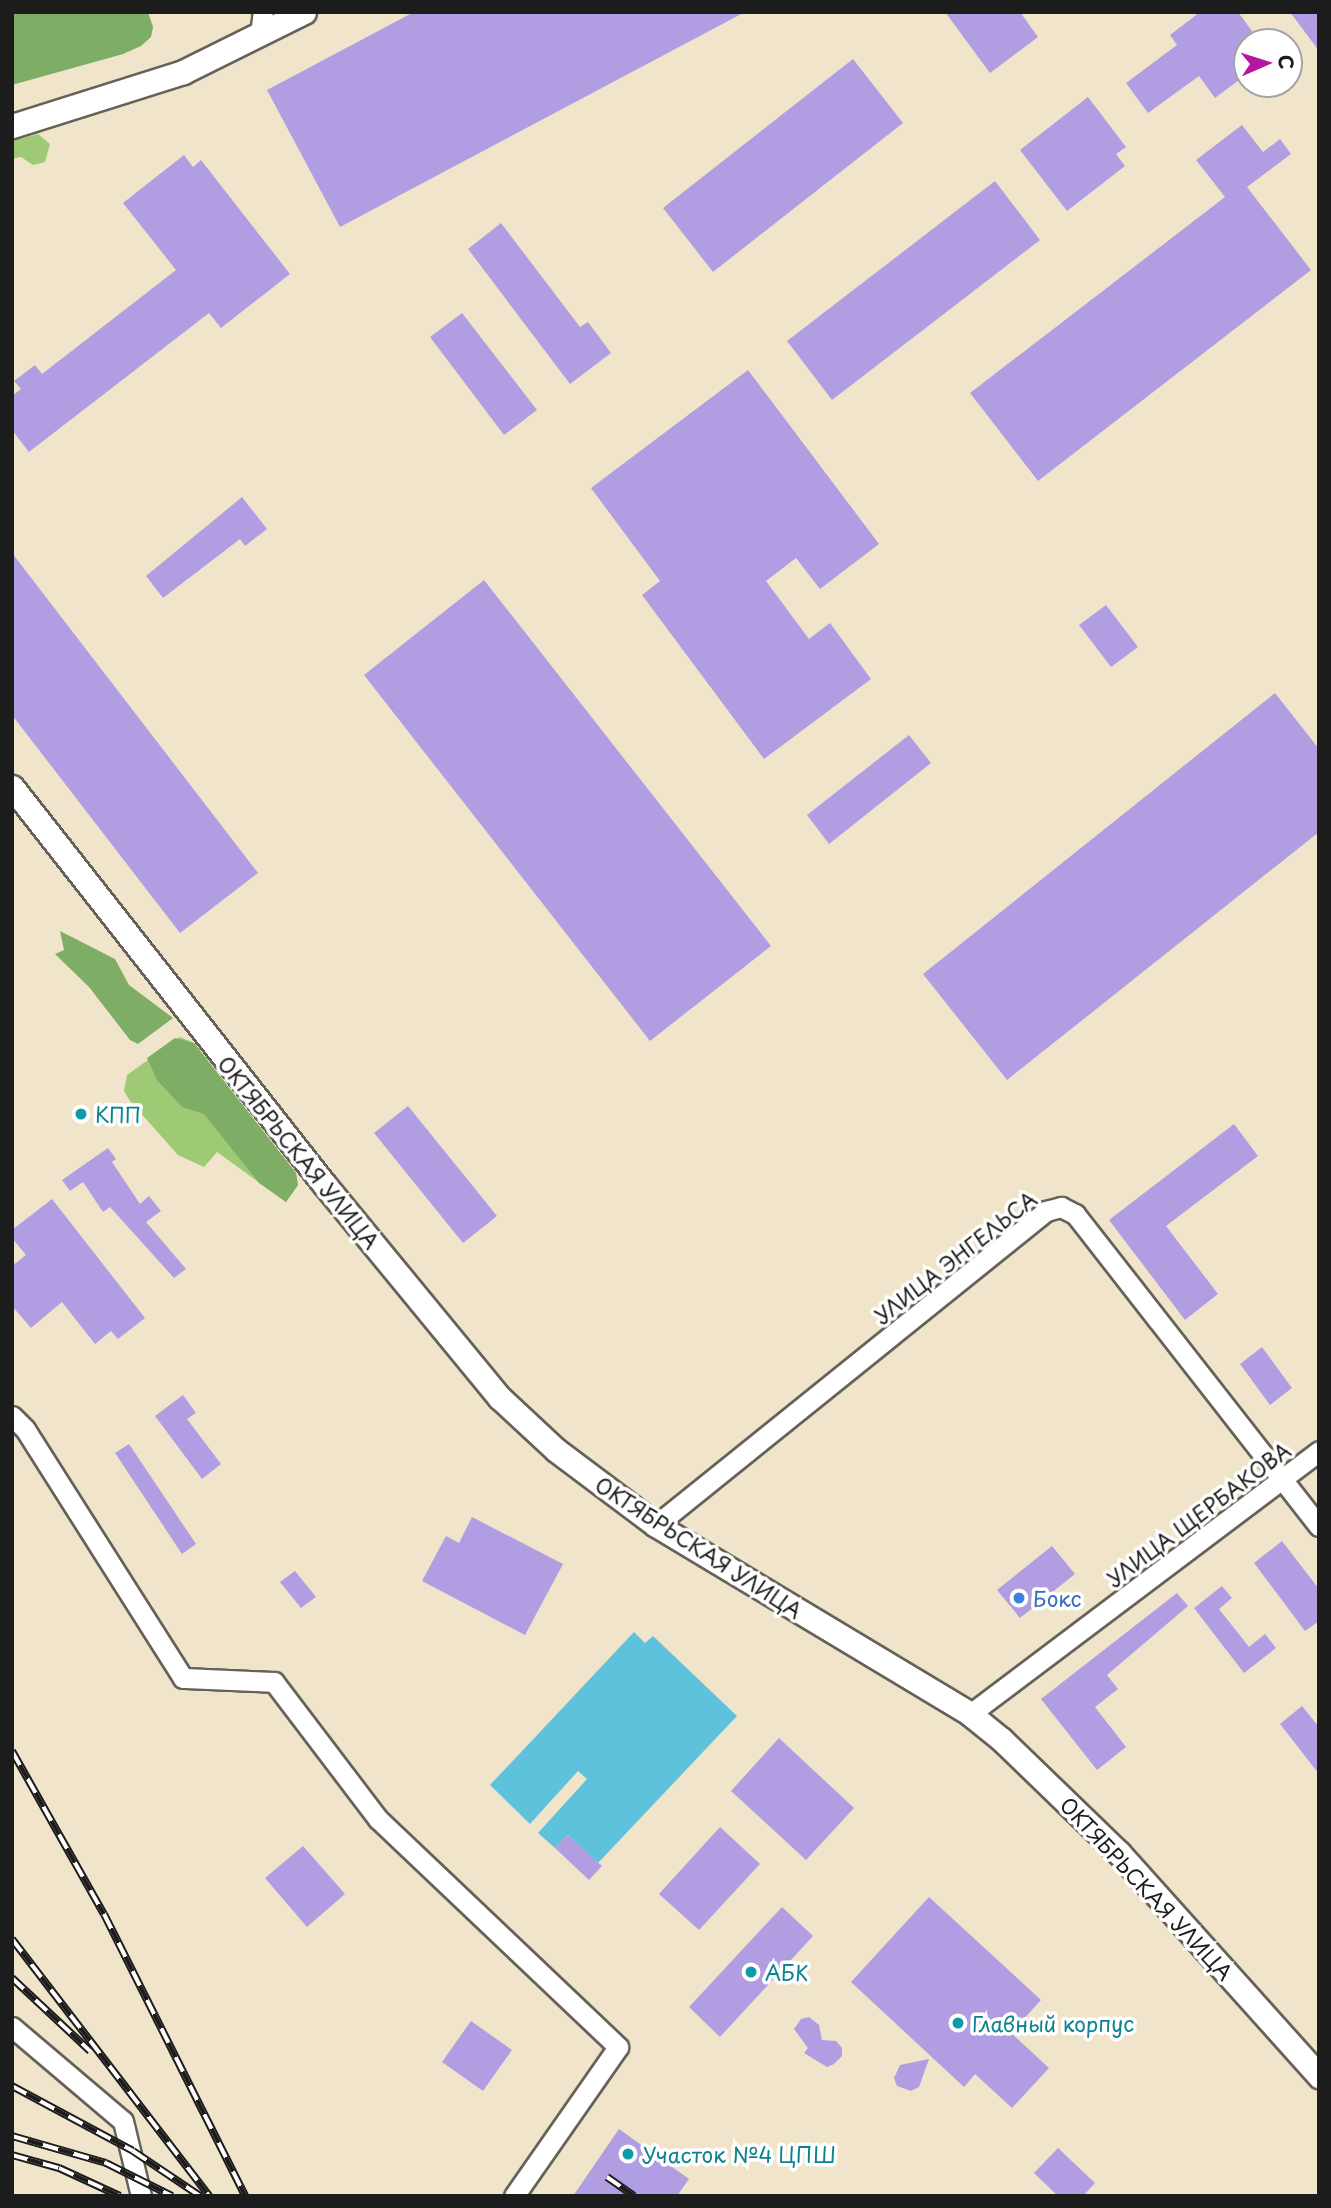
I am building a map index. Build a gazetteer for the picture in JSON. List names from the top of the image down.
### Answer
{
  "streets": {
    "main road": ["ОКТЯБРЬСКАЯ УЛИЦА"],
    "street": ["УЛИЦА ЭНГЕЛЬСА", "УЛИЦА ЩЕРБАКОВА"]
  },
  "crossings": [
    ["ОКТЯБРЬСКАЯ УЛИЦА", "УЛИЦА ЭНГЕЛЬСА"],
    ["ОКТЯБРЬСКАЯ УЛИЦА", "УЛИЦА ЩЕРБАКОВА"],
    ["УЛИЦА ЭНГЕЛЬСА", "УЛИЦА ЩЕРБАКОВА"]
  ],
  "places": [
    "КПП",
    "Бокс",
    "АБК",
    "Главный корпус",
    "Участок №4 ЦПШ"
  ],
  "north": "right"
}
